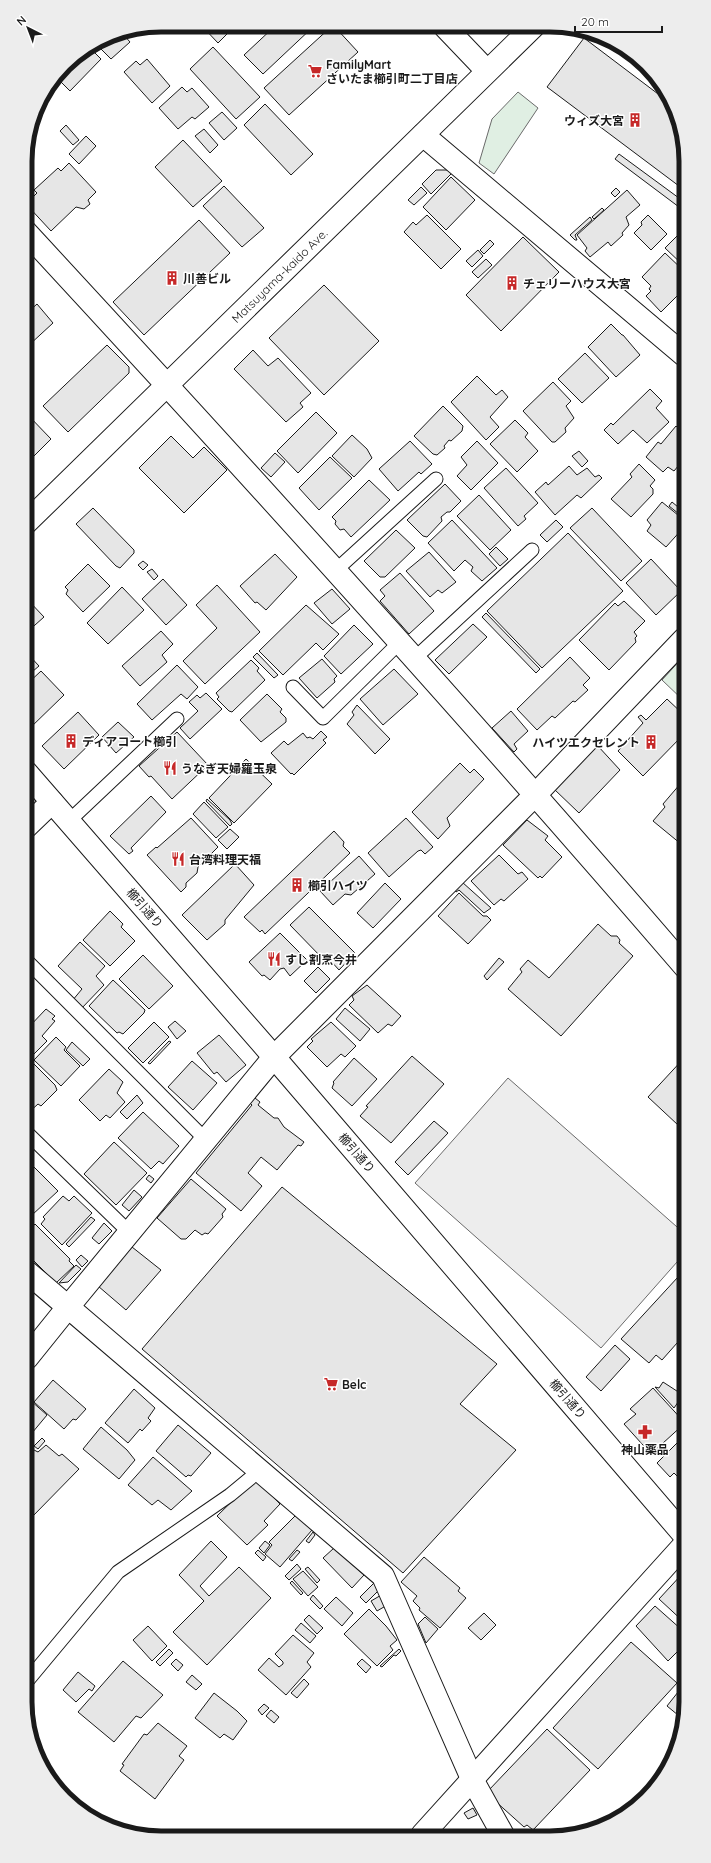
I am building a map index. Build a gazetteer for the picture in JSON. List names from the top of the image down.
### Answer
{
  "streets": {
    "street": ["Matsuyama-kaido Ave.", "櫛引通り"]
  },
  "places": {
    "supermarket": ["FamilyMart さいたま櫛引町二丁目店", "Belc"],
    "building": [
      "ウィズ大宮",
      "川善ビル",
      "チェリーハウス大宮",
      "ディアコート櫛引",
      "ハイツエクセレント",
      "櫛引ハイツ"
    ],
    "restaurant": ["うなぎ天婦羅玉泉", "台湾料理天福", "すし割烹今井"],
    "pharmacy": ["神山薬品"]
  },
  "scale_bar": "20 m",
  "north": "top left"
}
